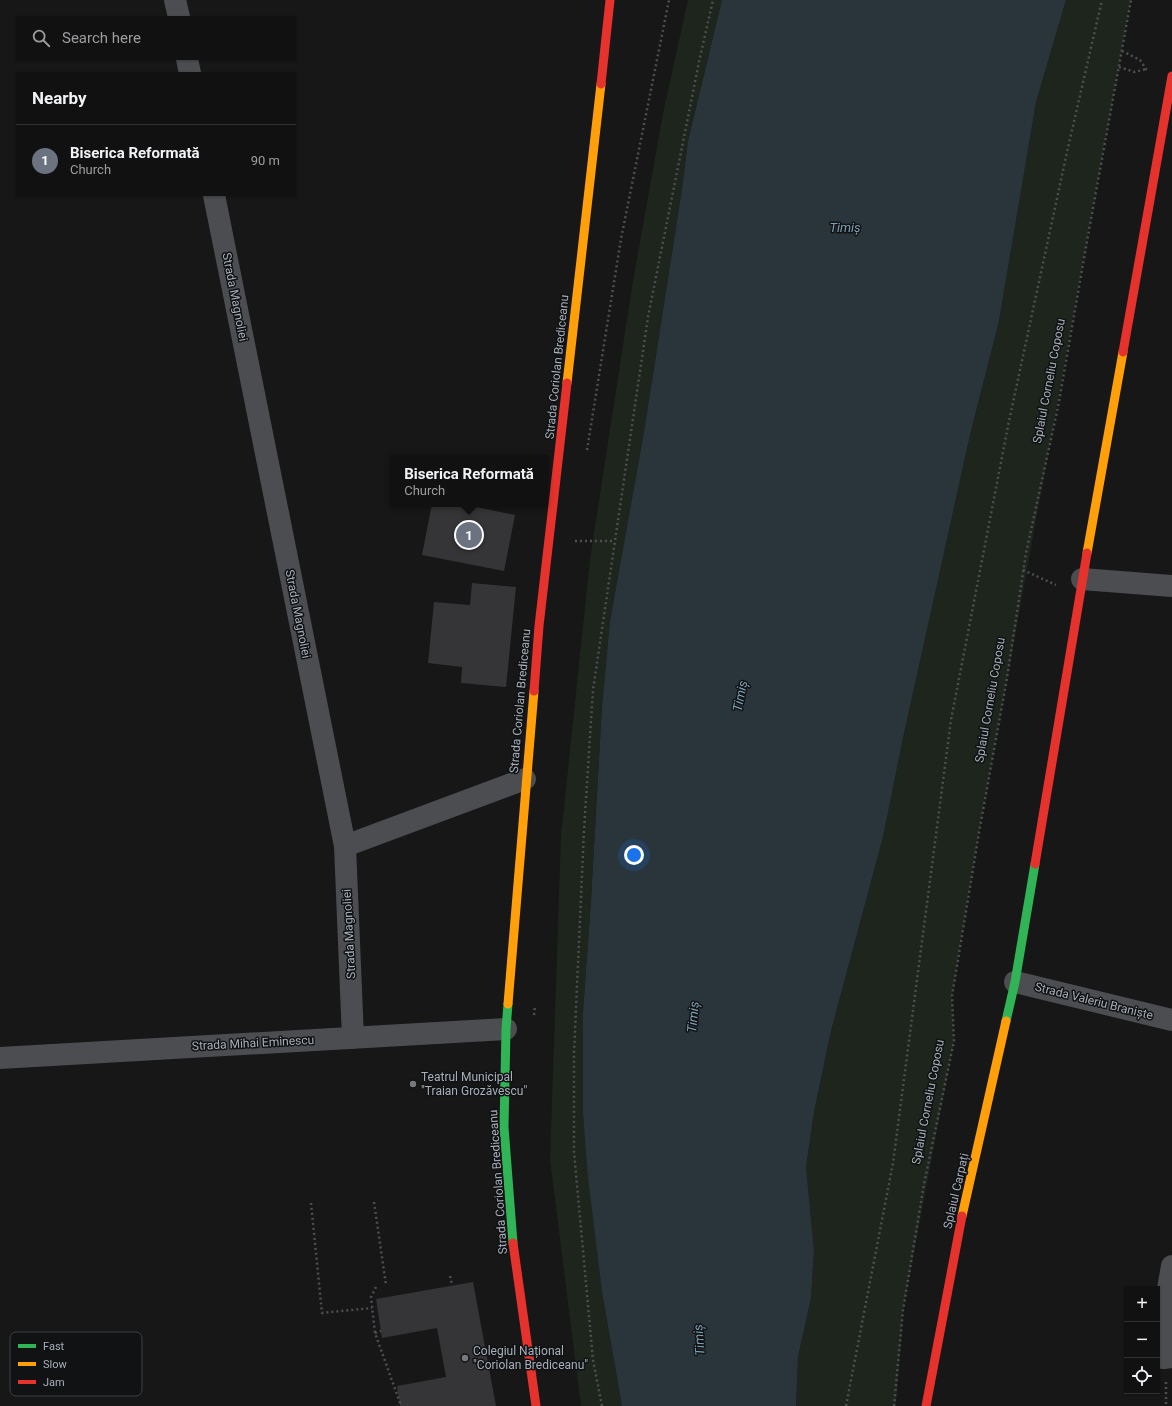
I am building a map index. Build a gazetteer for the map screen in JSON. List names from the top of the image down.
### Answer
{
  "streets": {
    "street": [
      "Strada Magnoliei",
      "Strada Coriolan Brediceanu",
      "Strada Valeriu Braniște",
      "Strada Mihai Eminescu",
      "Splaiul Carpați"
    ],
    "path": ["Splaiul Corneliu Coposu"]
  },
  "crossings": [
    ["Strada Magnoliei", "Strada Mihai Eminescu"],
    ["Strada Coriolan Brediceanu", "Strada Mihai Eminescu"],
    ["Strada Valeriu Braniște", "Splaiul Carpați"]
  ],
  "water": ["Timiș"],
  "places": ["Teatrul Municipal \"Traian Grozăvescu\"", "Colegiul Național \"Coriolan Brediceanu\""],
  "legend": ["Fast", "Slow", "Jam"],
  "page": {
    "search": "Search here",
    "heading": "Nearby",
    "list": [
      {
        "mark": "1",
        "name": "Biserica Reformată",
        "note": "Church",
        "value": "90 m"
      }
    ],
    "popup": ["Biserica Reformată", "Church"],
    "pins": "1",
    "map_buttons": ["+", "−"]
  }
}
